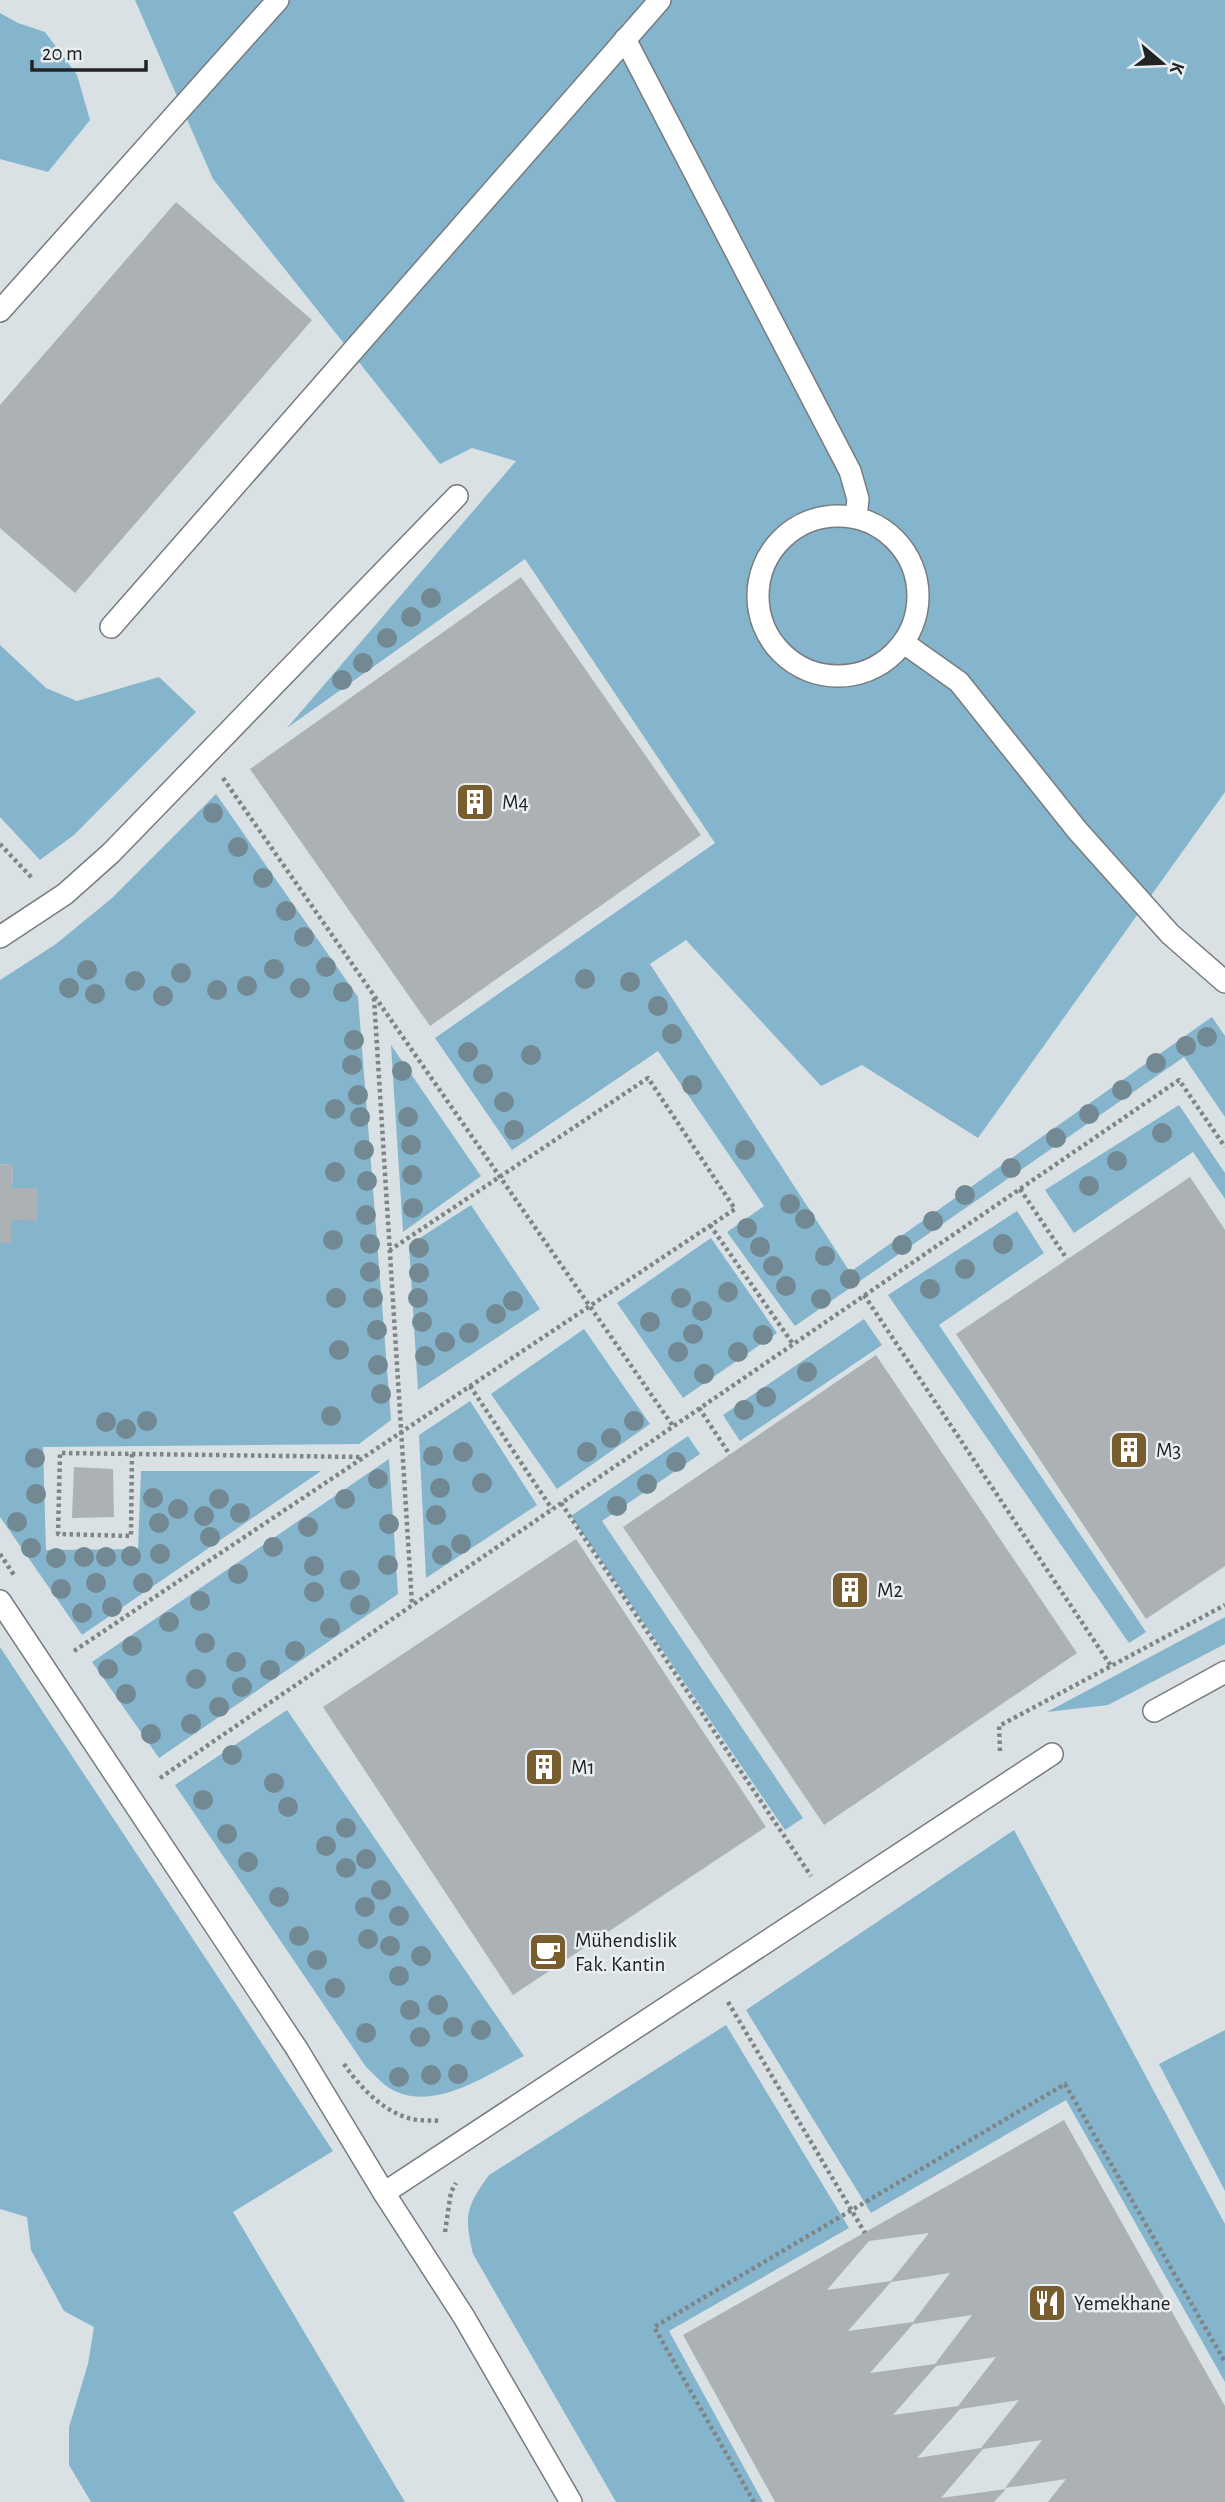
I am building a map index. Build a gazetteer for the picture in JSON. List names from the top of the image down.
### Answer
{
  "places": {
    "building": [
      "M4",
      "M3",
      "M2",
      "M1"
    ],
    "cafe": ["Mühendislik Fak. Kantin"],
    "restaurant": ["Yemekhane"]
  },
  "scale_bar": "20 m",
  "north": "right"
}
